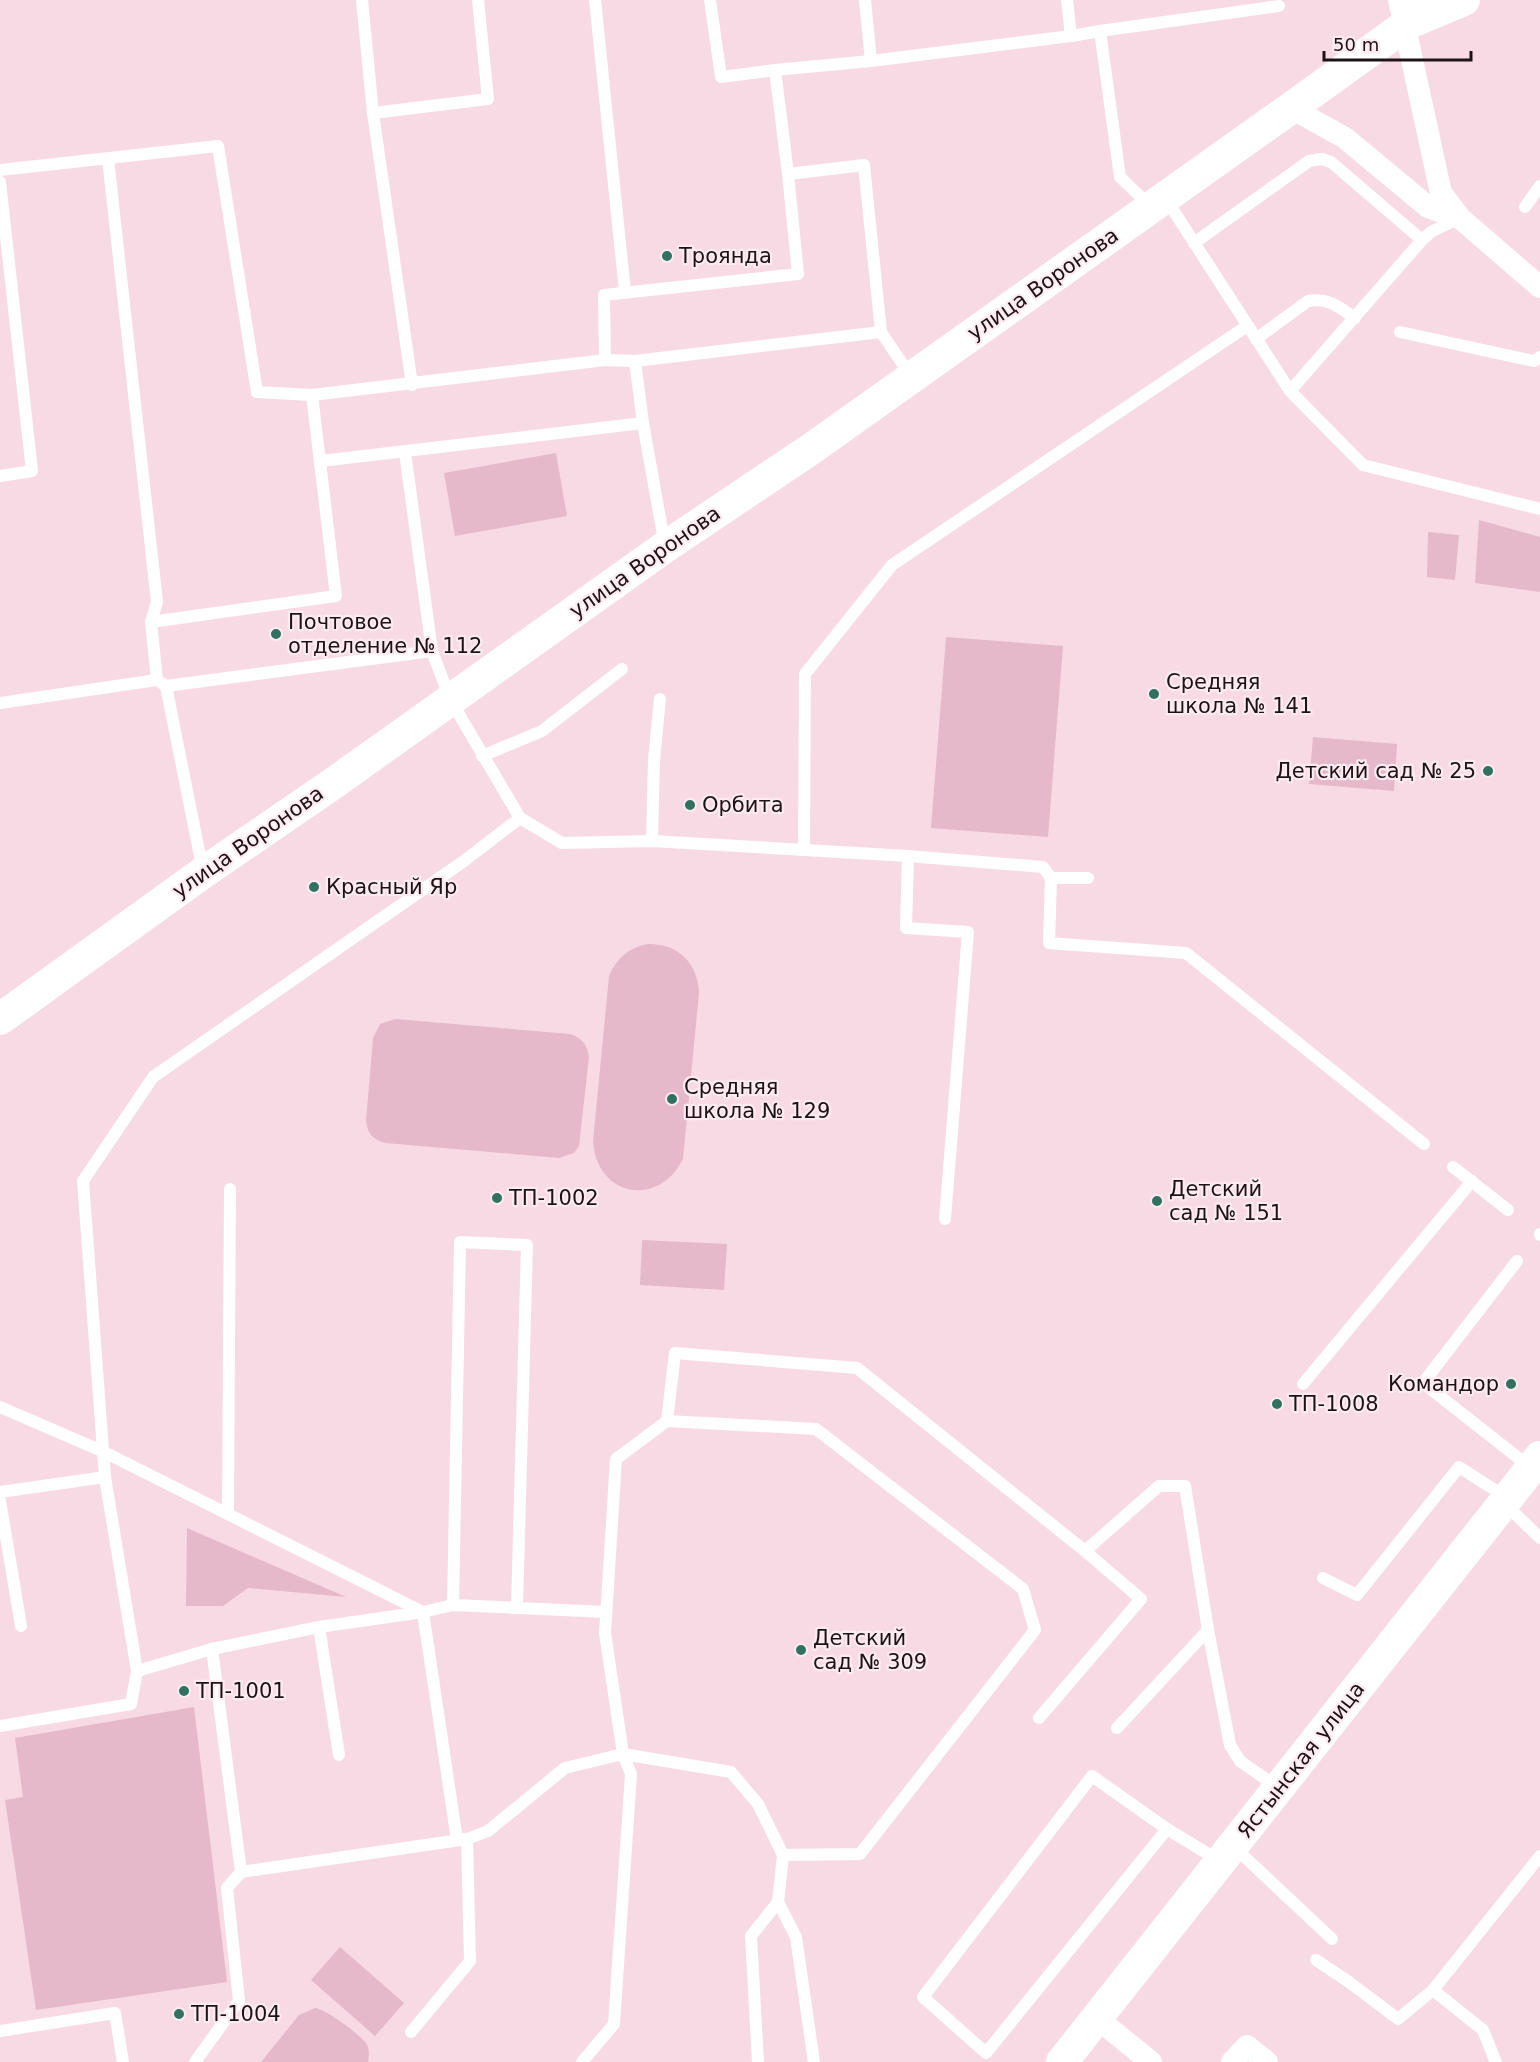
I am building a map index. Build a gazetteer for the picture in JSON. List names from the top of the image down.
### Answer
{
  "streets": {
    "main road": ["улица Воронова", "Ястынская улица"]
  },
  "places": [
    "Троянда",
    "Почтовое отделение № 112",
    "Средняя школа № 141",
    "Детский сад № 25",
    "Орбита",
    "Красный Яр",
    "Средняя школа № 129",
    "ТП-1002",
    "Детский сад № 151",
    "Командор",
    "ТП-1008",
    "Детский сад № 309",
    "ТП-1001",
    "ТП-1004"
  ],
  "scale_bar": "50 m"
}
